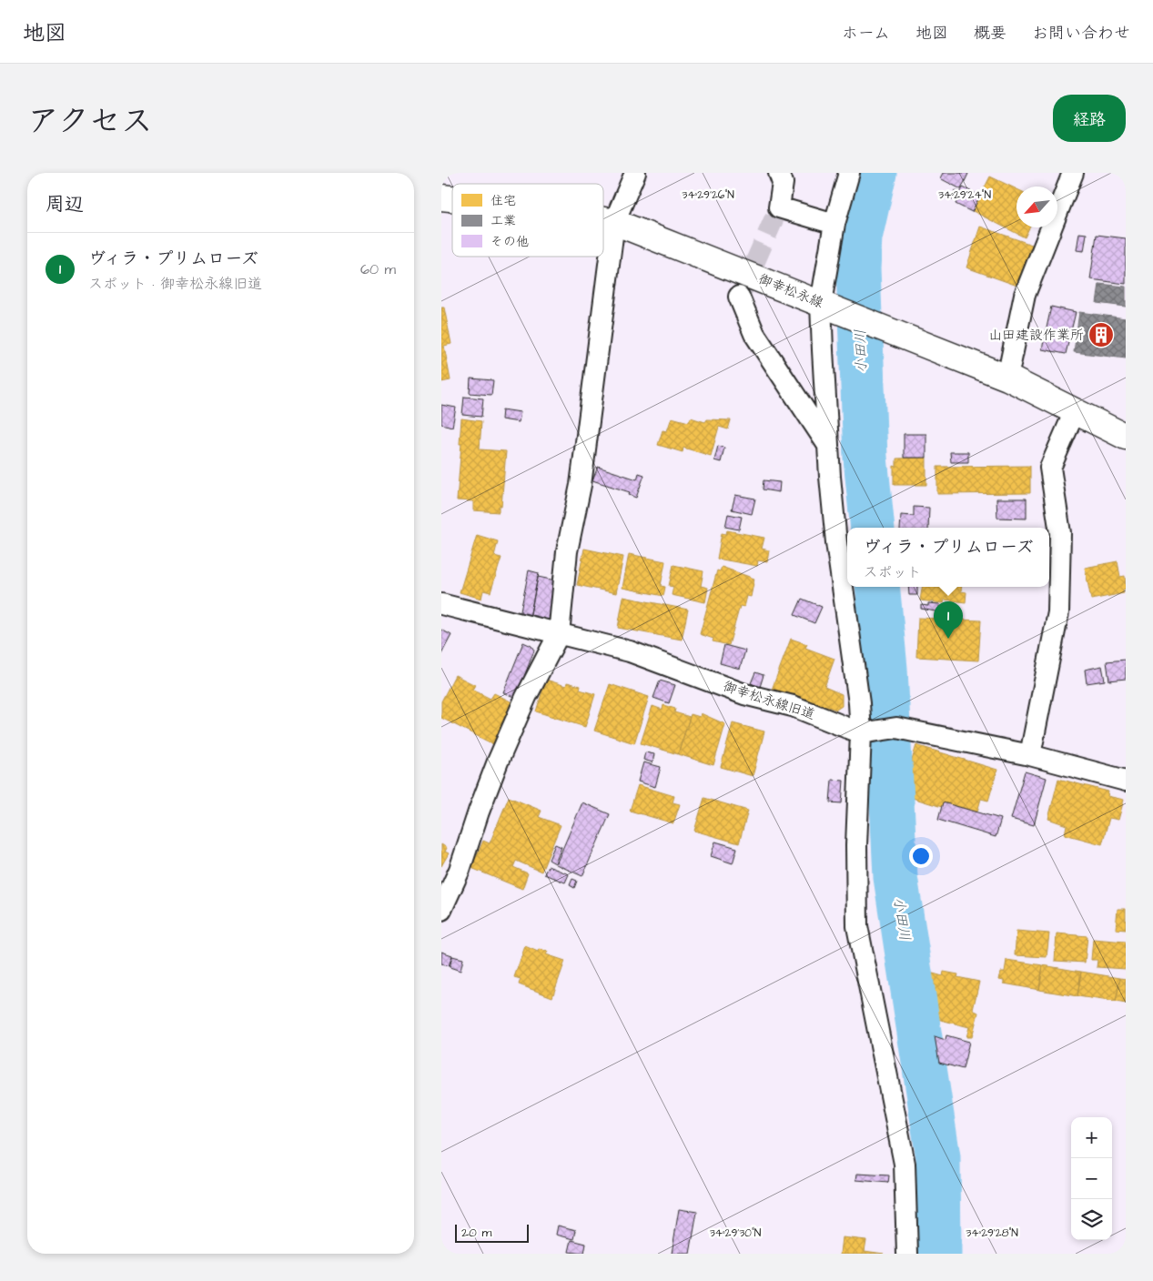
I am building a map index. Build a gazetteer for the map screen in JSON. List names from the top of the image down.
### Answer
{
  "streets": {
    "main road": ["御幸松永線"],
    "street": ["御幸松永線旧道"]
  },
  "water": ["小田川"],
  "places": {
    "building": ["山田建設作業所"]
  },
  "legend": ["住宅", "工業", "その他"],
  "scale_bar": "20 m",
  "north": "bottom left",
  "page": {
    "header": "地図",
    "nav": [
      "ホーム",
      "地図",
      "概要",
      "お問い合わせ"
    ],
    "title": "アクセス",
    "buttons": "経路",
    "heading": "周辺",
    "list": [
      {
        "mark": "1",
        "name": "ヴィラ・プリムローズ",
        "note": "スポット · 御幸松永線旧道",
        "value": "60 m"
      }
    ],
    "popup": ["ヴィラ・プリムローズ", "スポット"],
    "pins": "1",
    "map_buttons": ["+", "−"],
    "scale": "20 m"
  },
  "coordinates": [
    "34°29'26\"N",
    "34°29'24\"N",
    "34°29'30\"N",
    "34°29'28\"N"
  ]
}
